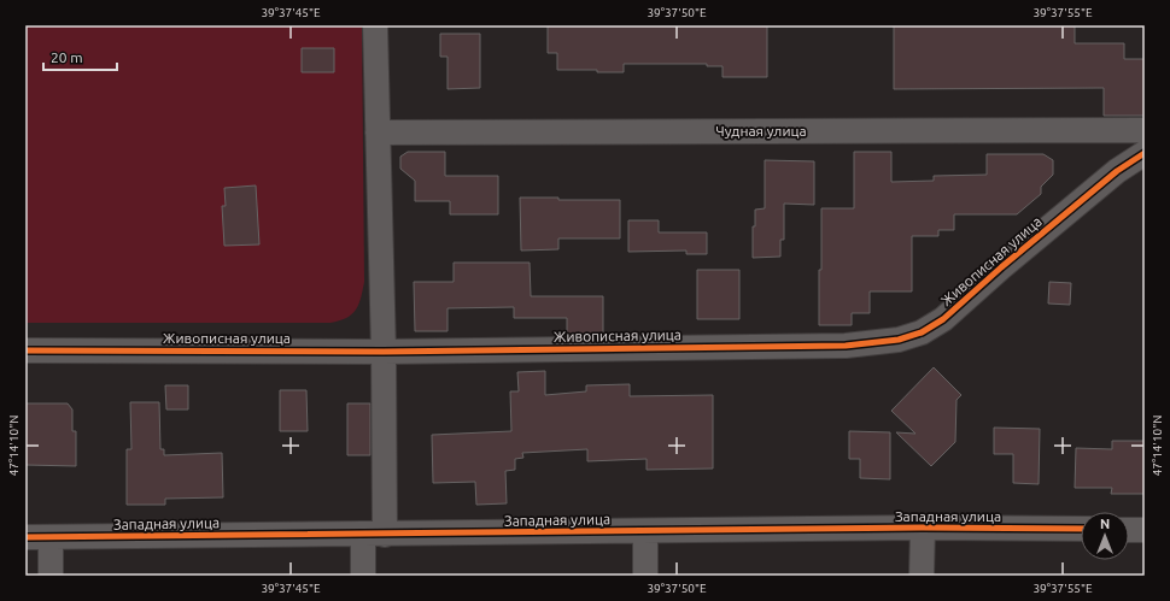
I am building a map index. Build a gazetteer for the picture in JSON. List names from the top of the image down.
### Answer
{
  "streets": {
    "street": ["Чудная улица", "Живописная улица", "Западная улица"]
  },
  "scale_bar": "20 m",
  "north": "top",
  "coordinates": [
    "39°37'45\"E",
    "39°37'50\"E",
    "39°37'55\"E",
    "47°14'10\"N"
  ]
}
